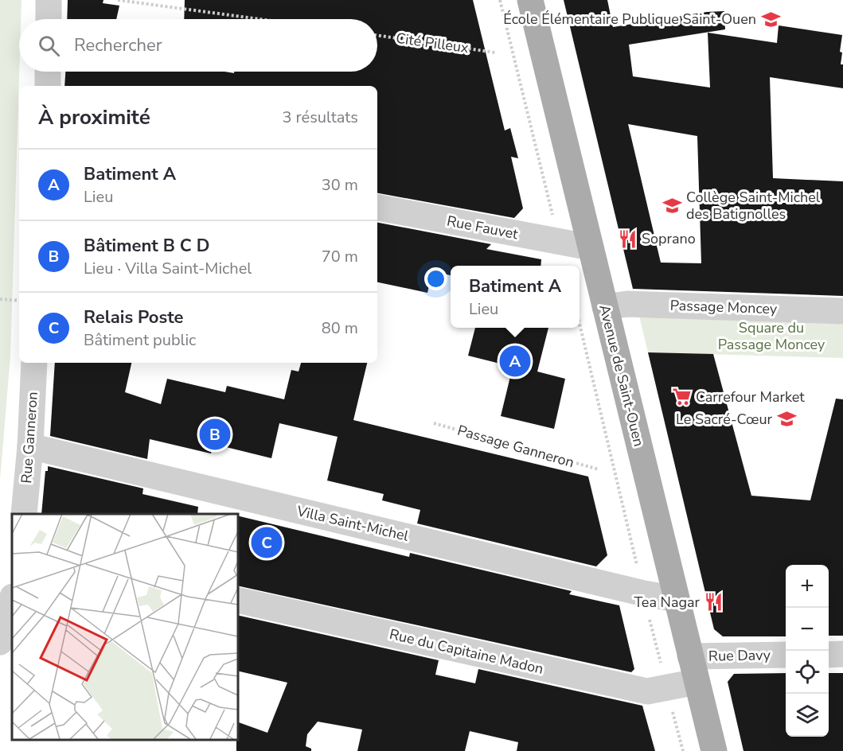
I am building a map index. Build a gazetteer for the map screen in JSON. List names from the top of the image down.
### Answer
{
  "streets": {
    "main road": ["Avenue de Saint-Ouen"],
    "street": [
      "Rue Fauvet",
      "Passage Moncey",
      "Rue Ganneron",
      "Villa Saint-Michel",
      "Rue du Capitaine Madon",
      "Rue Davy"
    ],
    "path": ["Cité Pilleux", "Passage Ganneron"]
  },
  "crossings": [
    ["Rue Fauvet", "Avenue de Saint-Ouen"],
    ["Passage Moncey", "Avenue de Saint-Ouen"],
    ["Avenue de Saint-Ouen", "Villa Saint-Michel"],
    ["Avenue de Saint-Ouen", "Rue du Capitaine Madon"],
    ["Avenue de Saint-Ouen", "Rue Davy"],
    ["Rue Ganneron", "Villa Saint-Michel"]
  ],
  "parks": ["Square du Passage Moncey"],
  "places": {
    "school or university": ["École Élémentaire Publique Saint-Ouen", "Collège Saint-Michel des Batignolles", "Le Sacré-Cœur"],
    "restaurant": ["Soprano", "Tea Nagar"],
    "supermarket": ["Carrefour Market"]
  },
  "page": {
    "search": "Rechercher",
    "heading": ["À proximité", "3 résultats"],
    "list": [
      {
        "mark": "A",
        "name": "Batiment A",
        "note": "Lieu",
        "value": "30 m"
      },
      {
        "mark": "B",
        "name": "Bâtiment B C D",
        "note": "Lieu · Villa Saint-Michel",
        "value": "70 m"
      },
      {
        "mark": "C",
        "name": "Relais Poste",
        "note": "Bâtiment public",
        "value": "80 m"
      }
    ],
    "popup": ["Batiment A", "Lieu"],
    "pins": ["A", "B", "C"],
    "map_buttons": ["+", "−"]
  }
}
